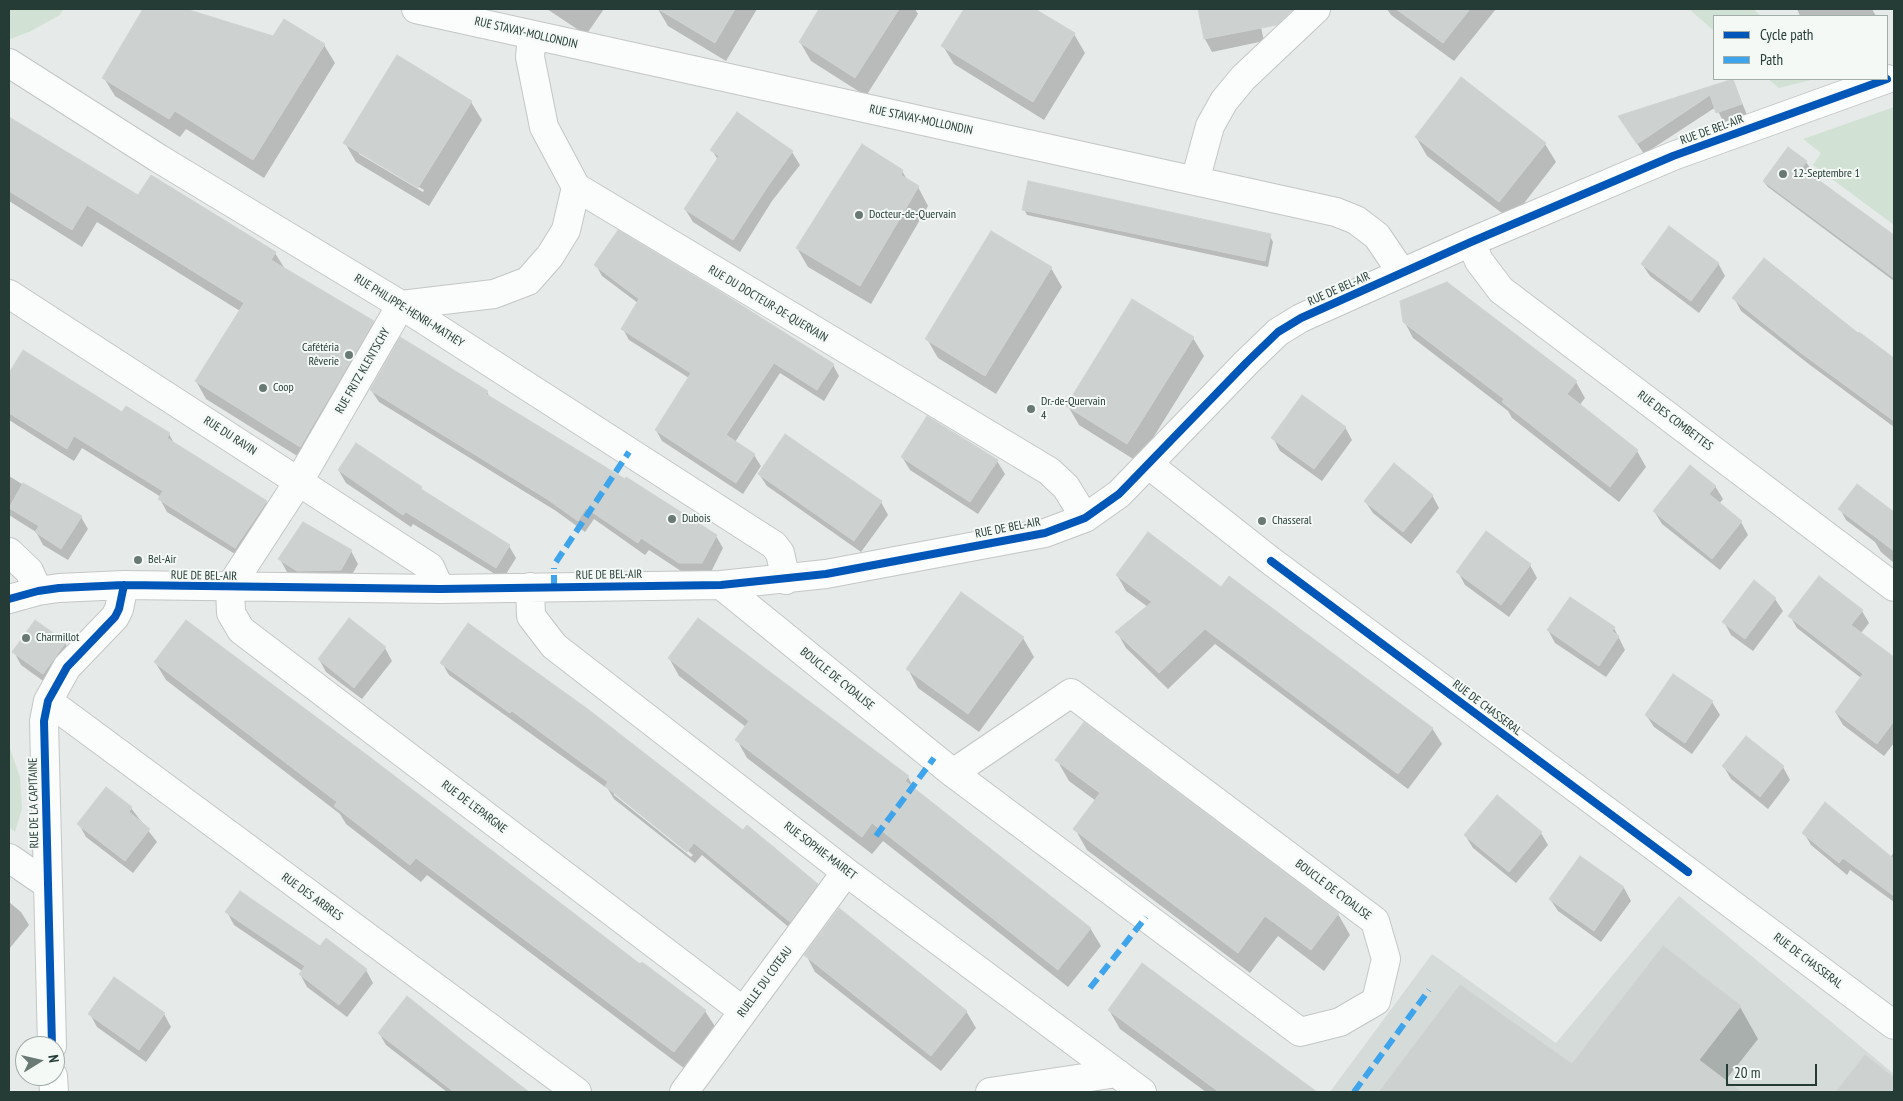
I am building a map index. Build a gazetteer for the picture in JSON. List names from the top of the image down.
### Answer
{
  "streets": {
    "street": [
      "RUE STAVAY-MOLLONDIN",
      "RUE DE BEL-AIR",
      "RUE DU DOCTEUR-DE-QUERVAIN",
      "RUE PHILIPPE-HENRI-MATHEY",
      "RUE FRITZ KLENTSCHY",
      "RUE DES COMBETTES",
      "RUE DU RAVIN",
      "BOUCLE DE CYDALISE",
      "RUE DE CHASSERAL",
      "RUE DE LA CAPITAINE",
      "RUE DE L'EPARGNE",
      "RUE SOPHIE-MAIRET",
      "RUE DES ARBRES",
      "RUELLE DU COTEAU"
    ]
  },
  "crossings": [
    ["RUE STAVAY-MOLLONDIN", "RUE DE BEL-AIR"],
    ["RUE DE BEL-AIR", "RUE DU DOCTEUR-DE-QUERVAIN"],
    ["RUE DE BEL-AIR", "RUE PHILIPPE-HENRI-MATHEY"],
    ["RUE DE BEL-AIR", "RUE FRITZ KLENTSCHY"],
    ["RUE DE BEL-AIR", "RUE DES COMBETTES"],
    ["RUE DE BEL-AIR", "RUE DU RAVIN"],
    ["RUE DE BEL-AIR", "BOUCLE DE CYDALISE"],
    ["RUE DE BEL-AIR", "RUE DE CHASSERAL"],
    ["RUE DE BEL-AIR", "RUE DE LA CAPITAINE"],
    ["RUE DE BEL-AIR", "RUE DE L'EPARGNE"],
    ["RUE DE BEL-AIR", "RUE SOPHIE-MAIRET"],
    ["RUE PHILIPPE-HENRI-MATHEY", "RUE FRITZ KLENTSCHY"],
    ["RUE FRITZ KLENTSCHY", "RUE DU RAVIN"],
    ["RUE FRITZ KLENTSCHY", "RUE DE L'EPARGNE"],
    ["RUE DE LA CAPITAINE", "RUE DES ARBRES"],
    ["RUE DE L'EPARGNE", "RUELLE DU COTEAU"],
    ["RUE SOPHIE-MAIRET", "RUELLE DU COTEAU"]
  ],
  "places": [
    "12-Septembre 1",
    "Docteur-de-Quervain",
    "Cafétéria Rêverie",
    "Coop",
    "Dr.-de-Quervain 4",
    "Dubois",
    "Chasseral",
    "Bel-Air",
    "Charmillot"
  ],
  "legend": ["Cycle path", "Path"],
  "scale_bar": "20 m",
  "north": "right"
}
